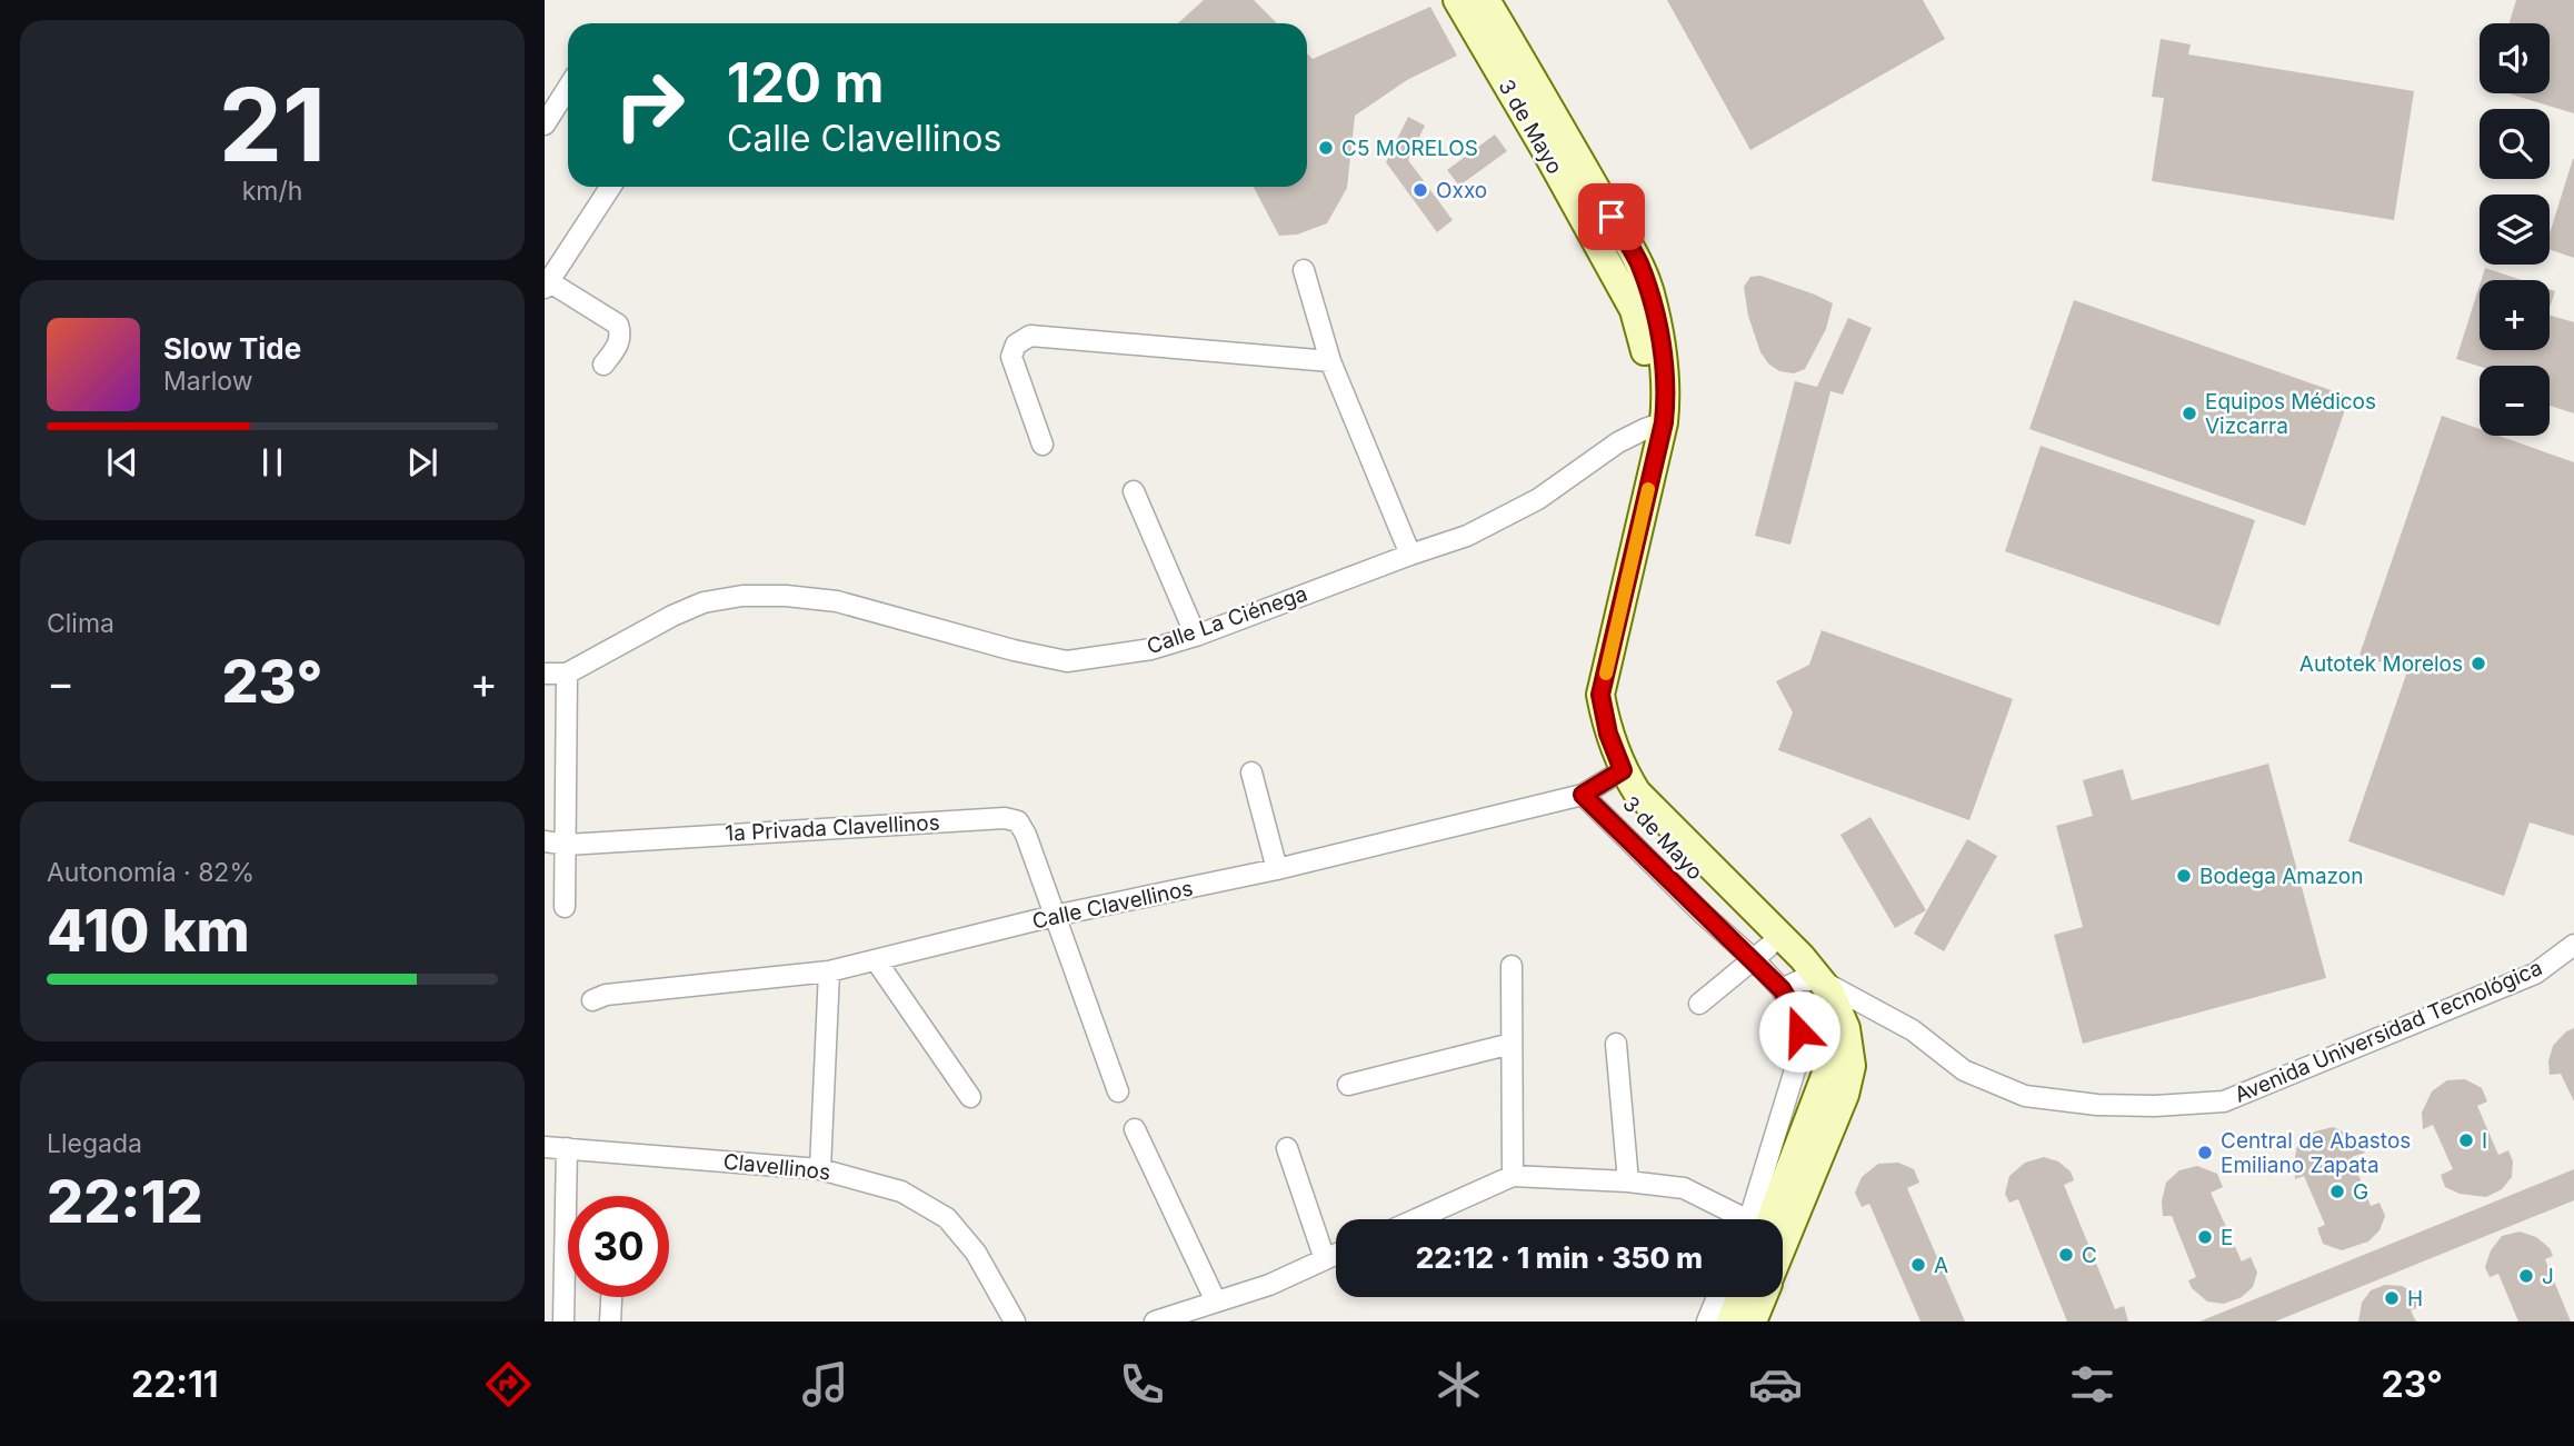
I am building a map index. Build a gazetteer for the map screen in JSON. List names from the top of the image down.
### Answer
{
  "streets": {
    "main road": ["3 de Mayo"],
    "street": [
      "Calle La Ciénega",
      "1a Privada Clavellinos",
      "Calle Clavellinos",
      "Avenida Universidad Tecnológica",
      "Clavellinos"
    ]
  },
  "crossings": [
    ["3 de Mayo", "Calle La Ciénega"],
    ["3 de Mayo", "Calle Clavellinos"],
    ["3 de Mayo", "Avenida Universidad Tecnológica"],
    ["1a Privada Clavellinos", "Calle Clavellinos"]
  ],
  "places": [
    "C5 MORELOS",
    "Oxxo",
    "Equipos Médicos Vizcarra",
    "Autotek Morelos",
    "Bodega Amazon",
    "I",
    "Central de Abastos Emiliano Zapata",
    "G",
    "E",
    "C",
    "A",
    "J",
    "H"
  ],
  "page": {
    "tile": [
      ["21", "km/h"],
      "Clima",
      ["Autonomía · 82%", "410 km"],
      ["Llegada", "22:12"]
    ],
    "map_buttons": ["+", "−"],
    "turn": ["120 m", "Calle Clavellinos"],
    "song": ["Slow Tide", "Marlow"],
    "heat": ["−", "23°", "+"],
    "limit": "30",
    "trip": "22:12 · 1 min · 350 m",
    "tabs": ["22:11", "23°"]
  }
}
